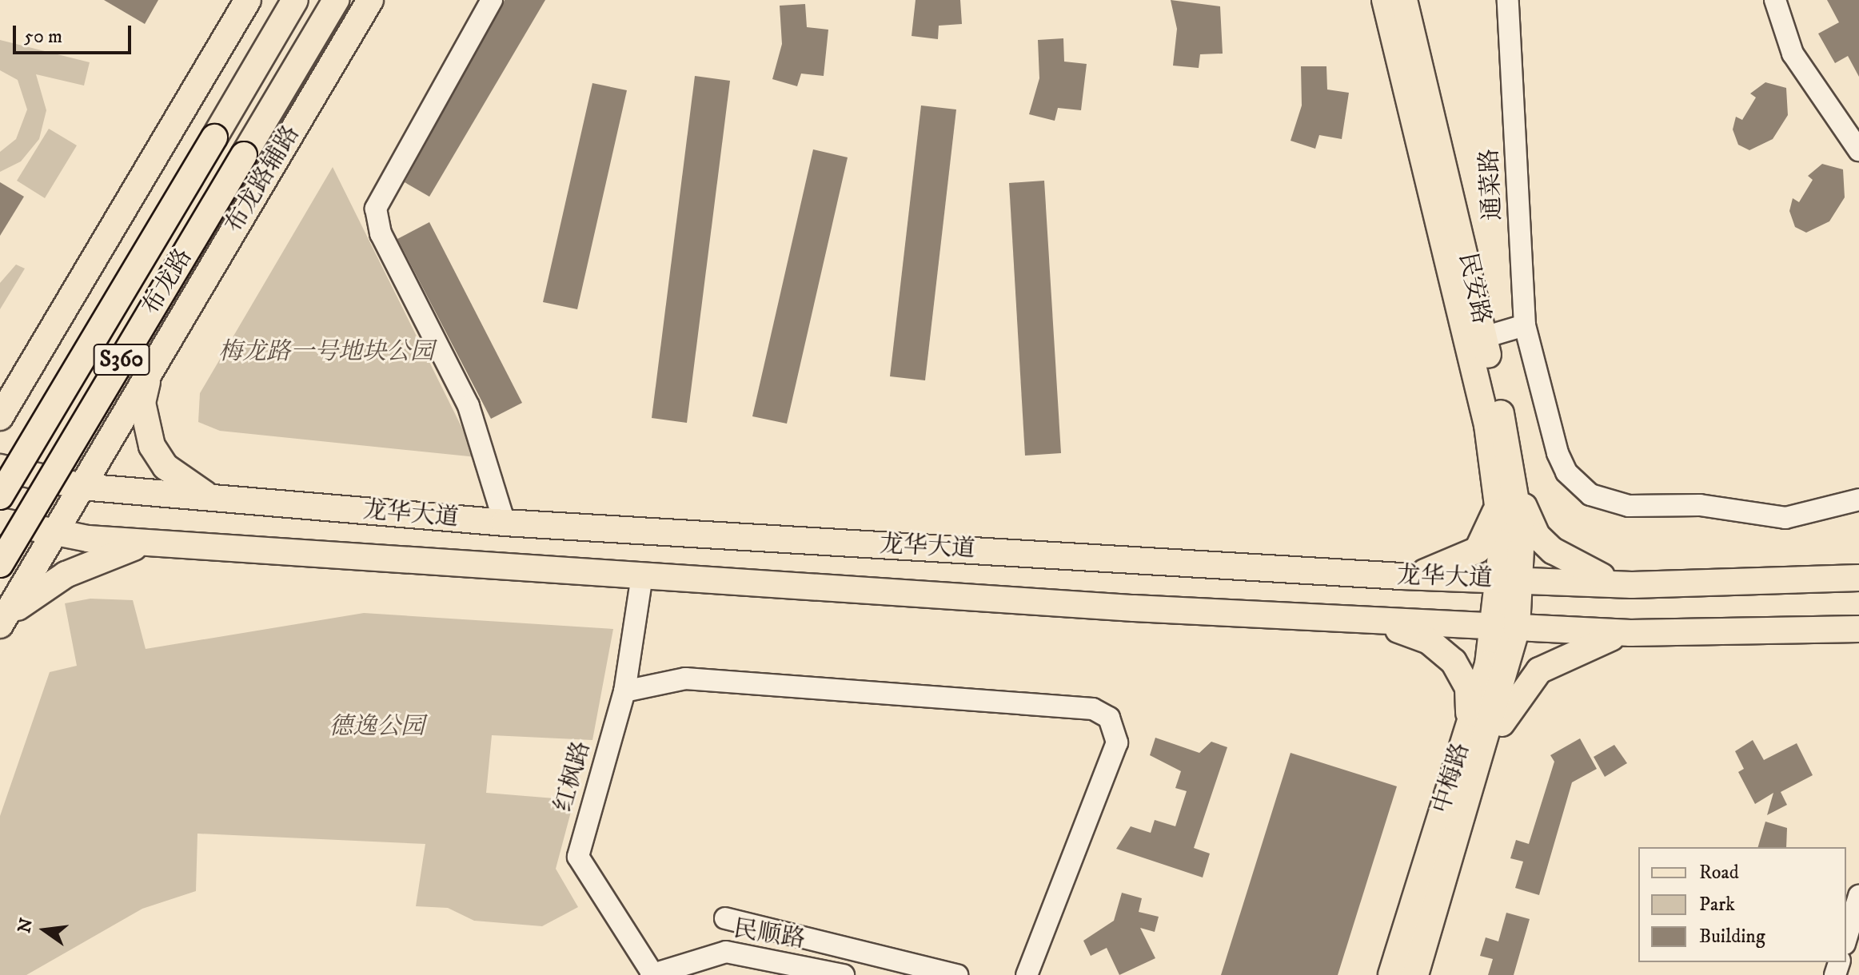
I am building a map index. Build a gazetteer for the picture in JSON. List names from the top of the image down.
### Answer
{
  "streets": {
    "main road": [
      "布龙路辅路",
      "布龙路",
      "民安路",
      "S360",
      "龙华大道",
      "中梅路"
    ],
    "street": ["通菜路", "红枫路", "民顺路"]
  },
  "crossings": [
    ["布龙路辅路", "龙华大道"],
    ["民安路", "龙华大道"],
    ["民安路", "中梅路"],
    ["龙华大道", "红枫路"],
    ["龙华大道", "中梅路"],
    ["红枫路", "民顺路"]
  ],
  "parks": ["梅龙路一号地块公园", "德逸公园"],
  "legend": ["Road", "Park", "Building"],
  "scale_bar": "50 m",
  "north": "left"
}
